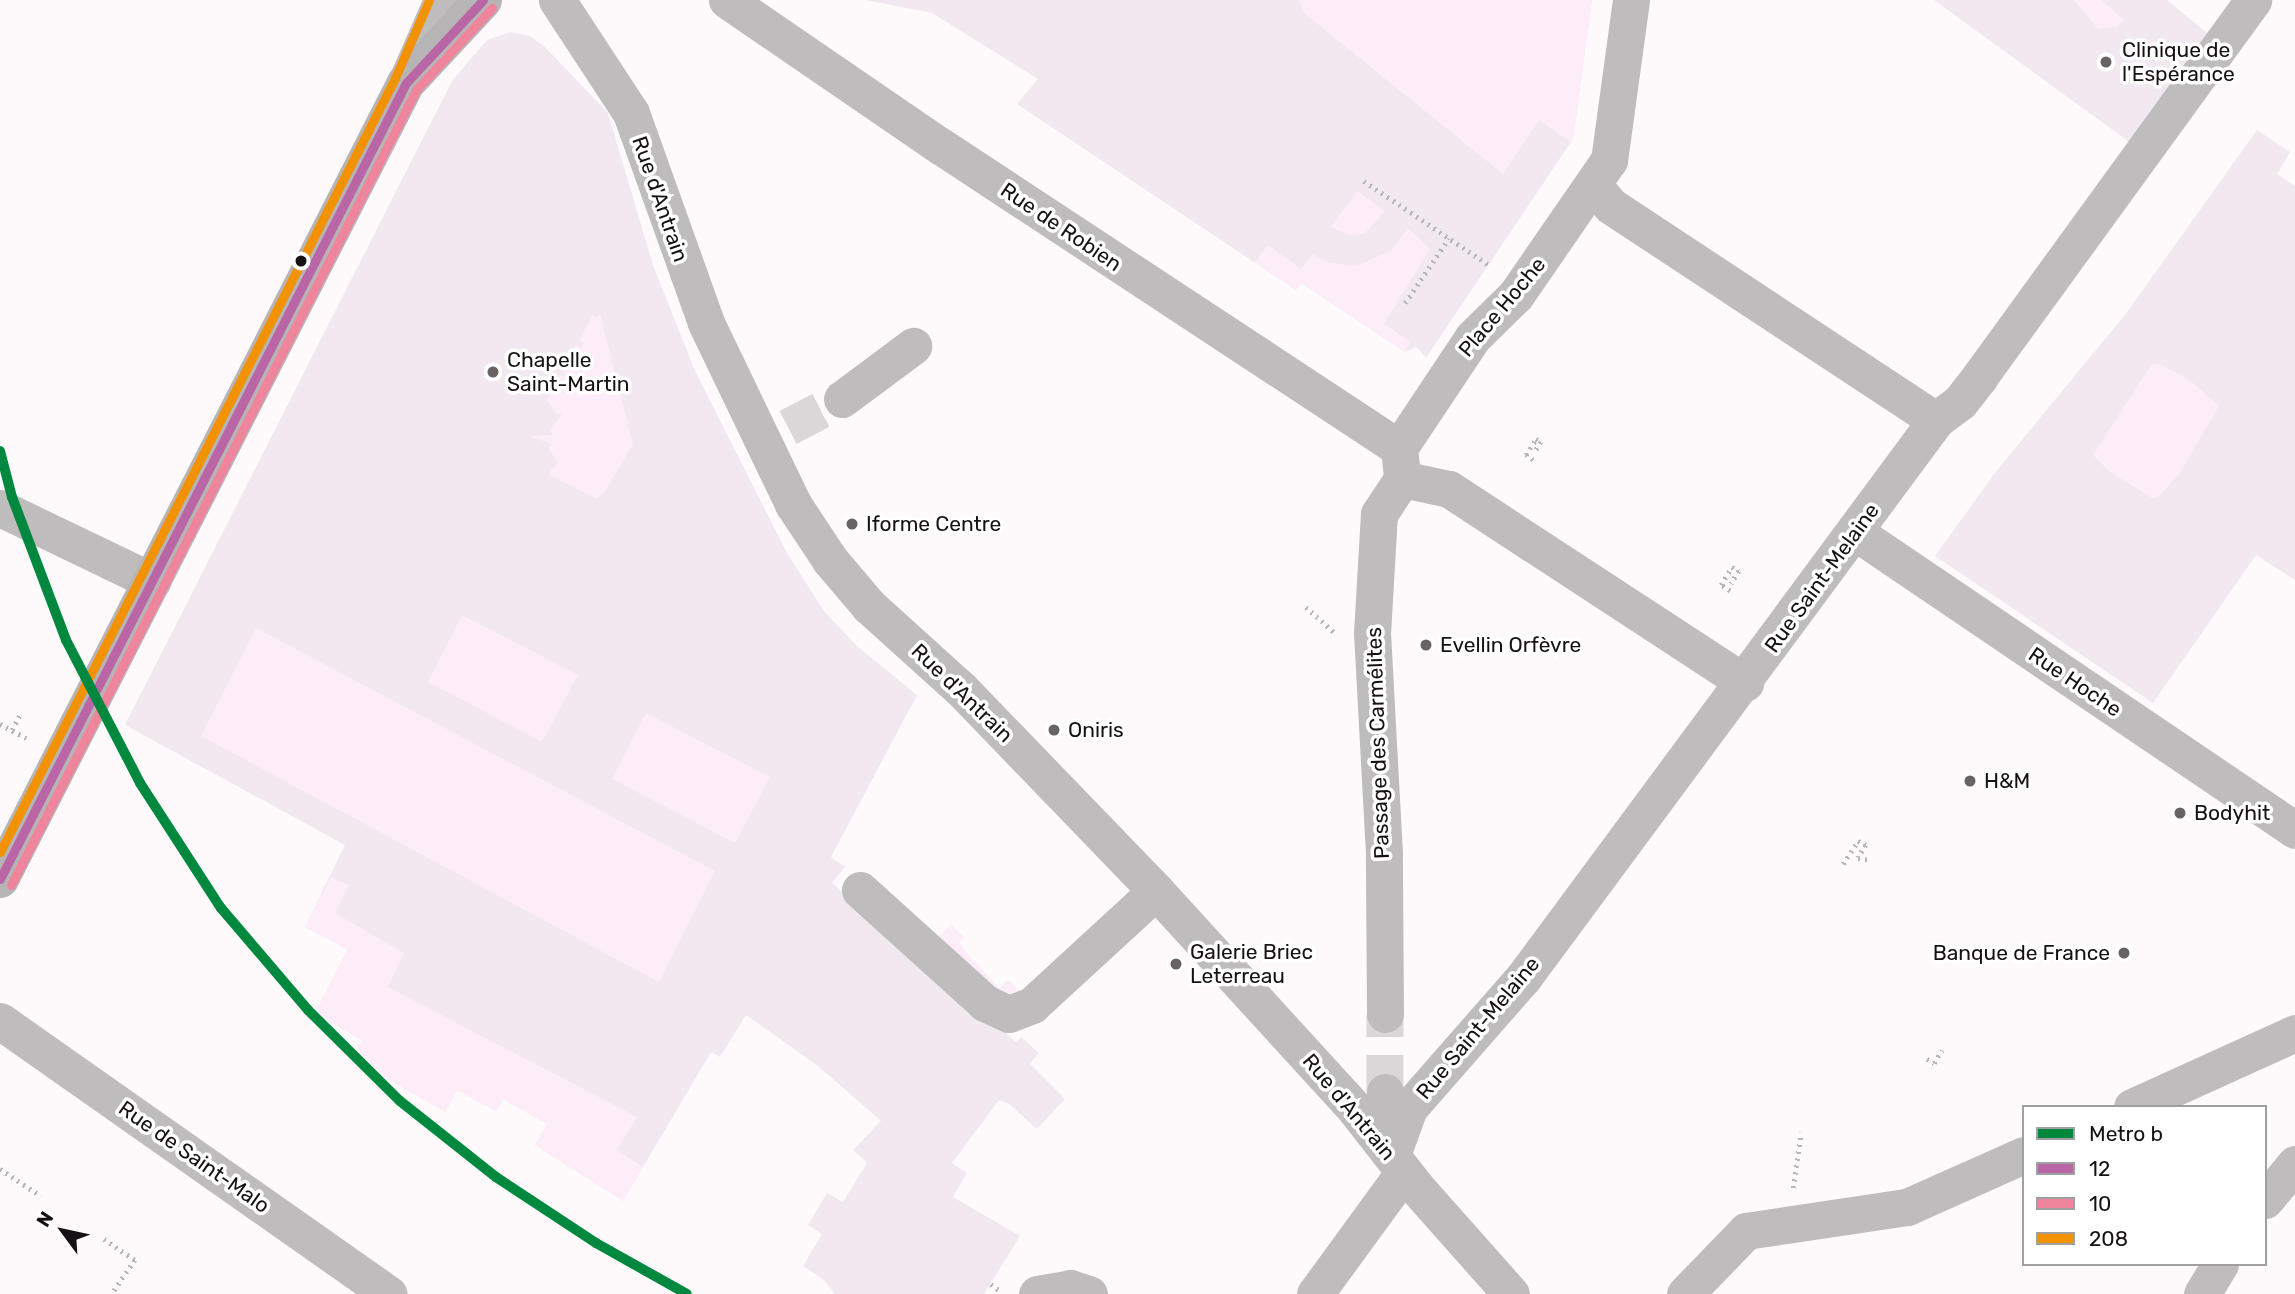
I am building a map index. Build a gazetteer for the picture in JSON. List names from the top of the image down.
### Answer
{
  "streets": {
    "street": [
      "Rue d'Antrain",
      "Rue de Robien",
      "Place Hoche",
      "Rue Saint-Melaine",
      "Rue Hoche",
      "Passage des Carmélites",
      "Rue de Saint-Malo"
    ]
  },
  "crossings": [
    ["Rue d'Antrain", "Rue Saint-Melaine"],
    ["Rue de Robien", "Place Hoche"],
    ["Rue de Robien", "Passage des Carmélites"],
    ["Place Hoche", "Passage des Carmélites"],
    ["Rue Saint-Melaine", "Rue Hoche"]
  ],
  "places": [
    "Clinique de l'Espérance",
    "Chapelle Saint-Martin",
    "Iforme Centre",
    "Evellin Orfèvre",
    "Oniris",
    "H&M",
    "Bodyhit",
    "Banque de France",
    "Galerie Briec Leterreau"
  ],
  "lines": [
    "transit line 12",
    "transit line 208",
    "transit line 10",
    "metro line b"
  ],
  "legend": [
    "Metro b",
    "12",
    "10",
    "208"
  ],
  "north": "top left"
}
